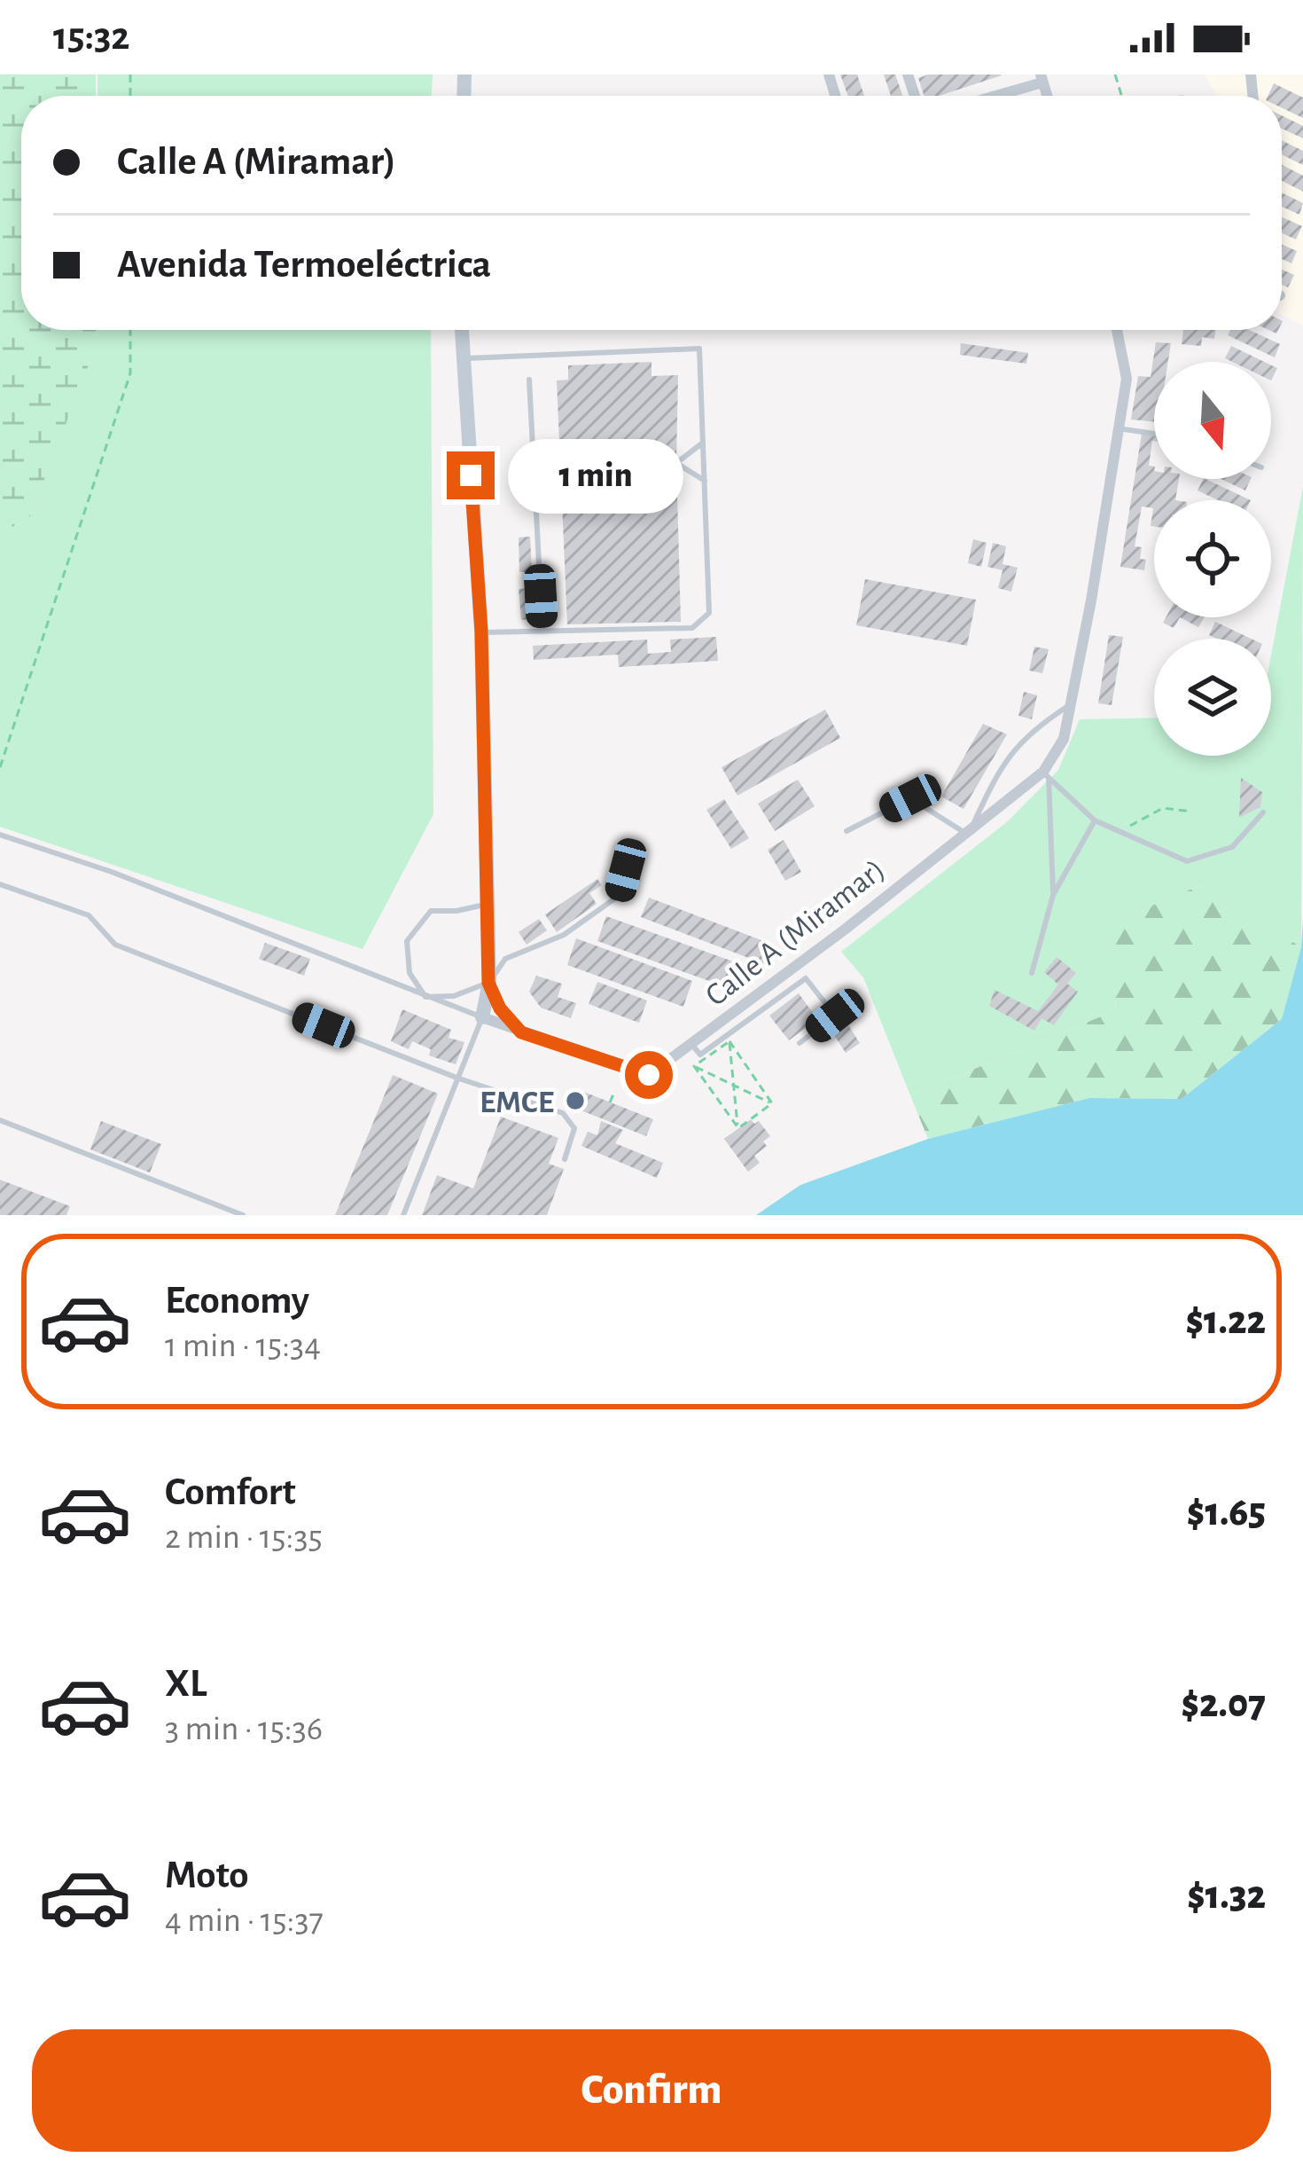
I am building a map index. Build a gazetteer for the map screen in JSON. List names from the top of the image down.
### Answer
{
  "streets": {
    "street": ["Calle A (Miramar)"]
  },
  "places": ["EMCE"],
  "north": "bottom",
  "page": {
    "status": "15:32",
    "banner": ["Calle A (Miramar)", "Avenida Termoeléctrica"],
    "bubble": "1 min",
    "list": [
      {
        "name": "Economy",
        "note": "1 min · 15:34",
        "value": "$1.22"
      },
      {
        "name": "Comfort",
        "note": "2 min · 15:35",
        "value": "$1.65"
      },
      {
        "name": "XL",
        "note": "3 min · 15:36",
        "value": "$2.07"
      },
      {
        "name": "Moto",
        "note": "4 min · 15:37",
        "value": "$1.32"
      }
    ],
    "buttons": "Confirm"
  }
}
